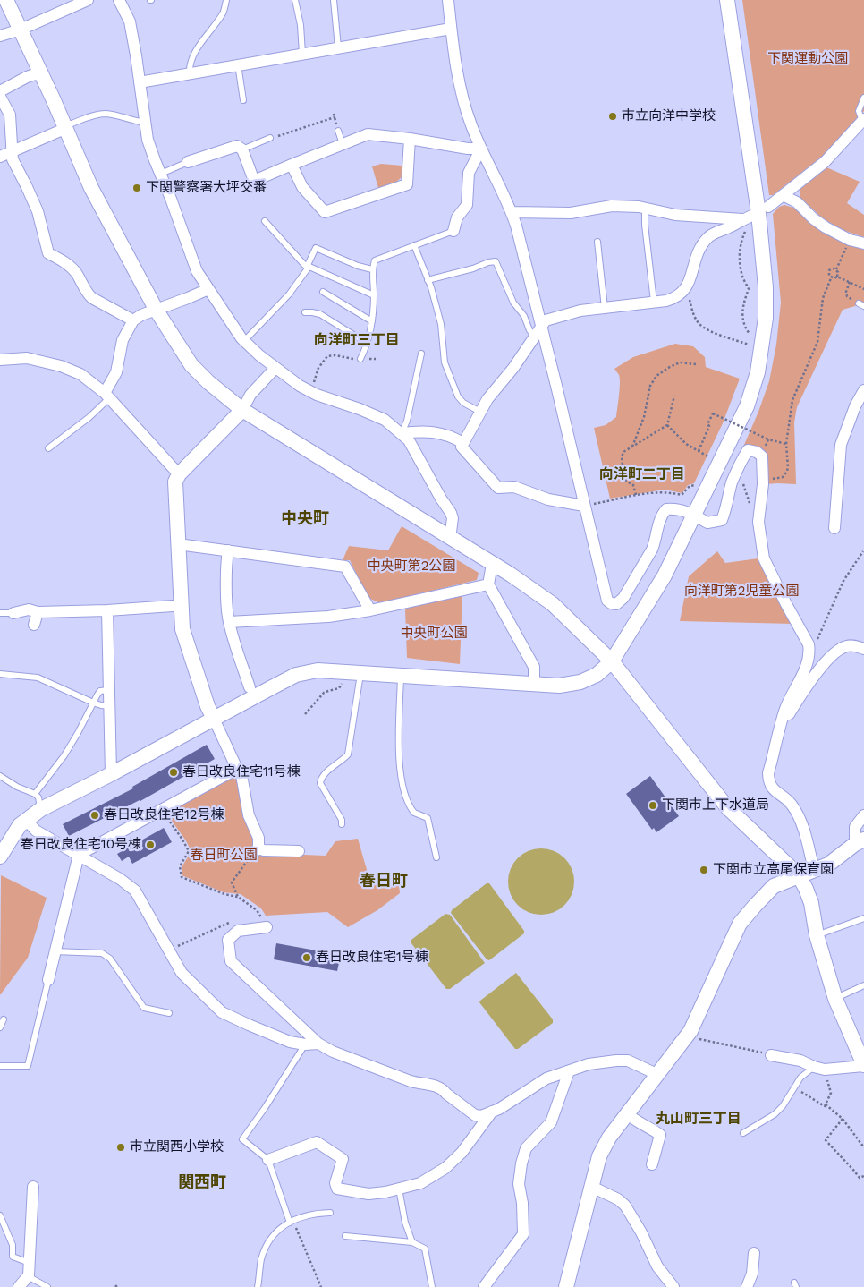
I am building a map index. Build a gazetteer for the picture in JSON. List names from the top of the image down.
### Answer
{
  "districts": [
    "向洋町三丁目",
    "向洋町二丁目",
    "中央町",
    "春日町",
    "丸山町三丁目",
    "関西町"
  ],
  "parks": [
    "下関運動公園",
    "中央町第2公園",
    "向洋町第2児童公園",
    "中央町公園",
    "春日町公園"
  ],
  "places": [
    "市立向洋中学校",
    "下関警察署大坪交番",
    "春日改良住宅11号棟",
    "下関市上下水道局",
    "春日改良住宅12号棟",
    "春日改良住宅10号棟",
    "下関市立高尾保育園",
    "春日改良住宅1号棟",
    "市立関西小学校"
  ]
}
